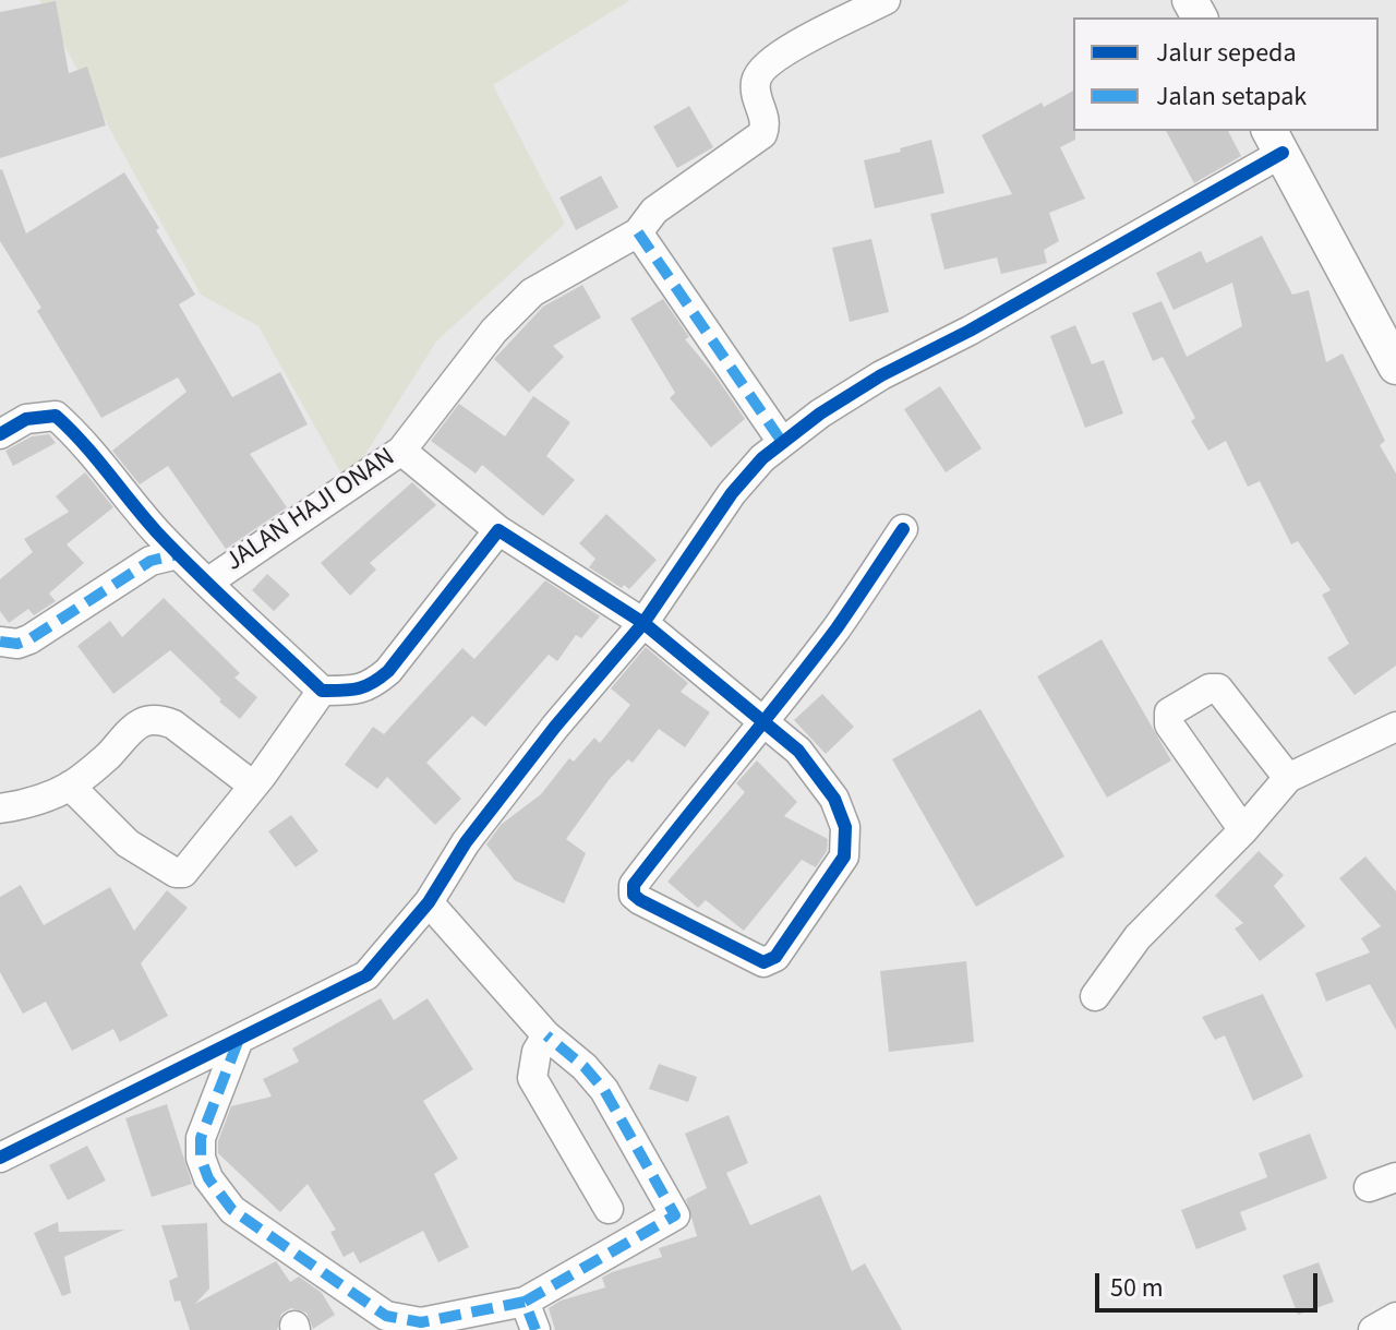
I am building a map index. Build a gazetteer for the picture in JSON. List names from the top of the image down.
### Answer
{
  "streets": {
    "street": ["JALAN HAJI ONAN"]
  },
  "legend": ["Jalur sepeda", "Jalan setapak"],
  "scale_bar": "50 m"
}
